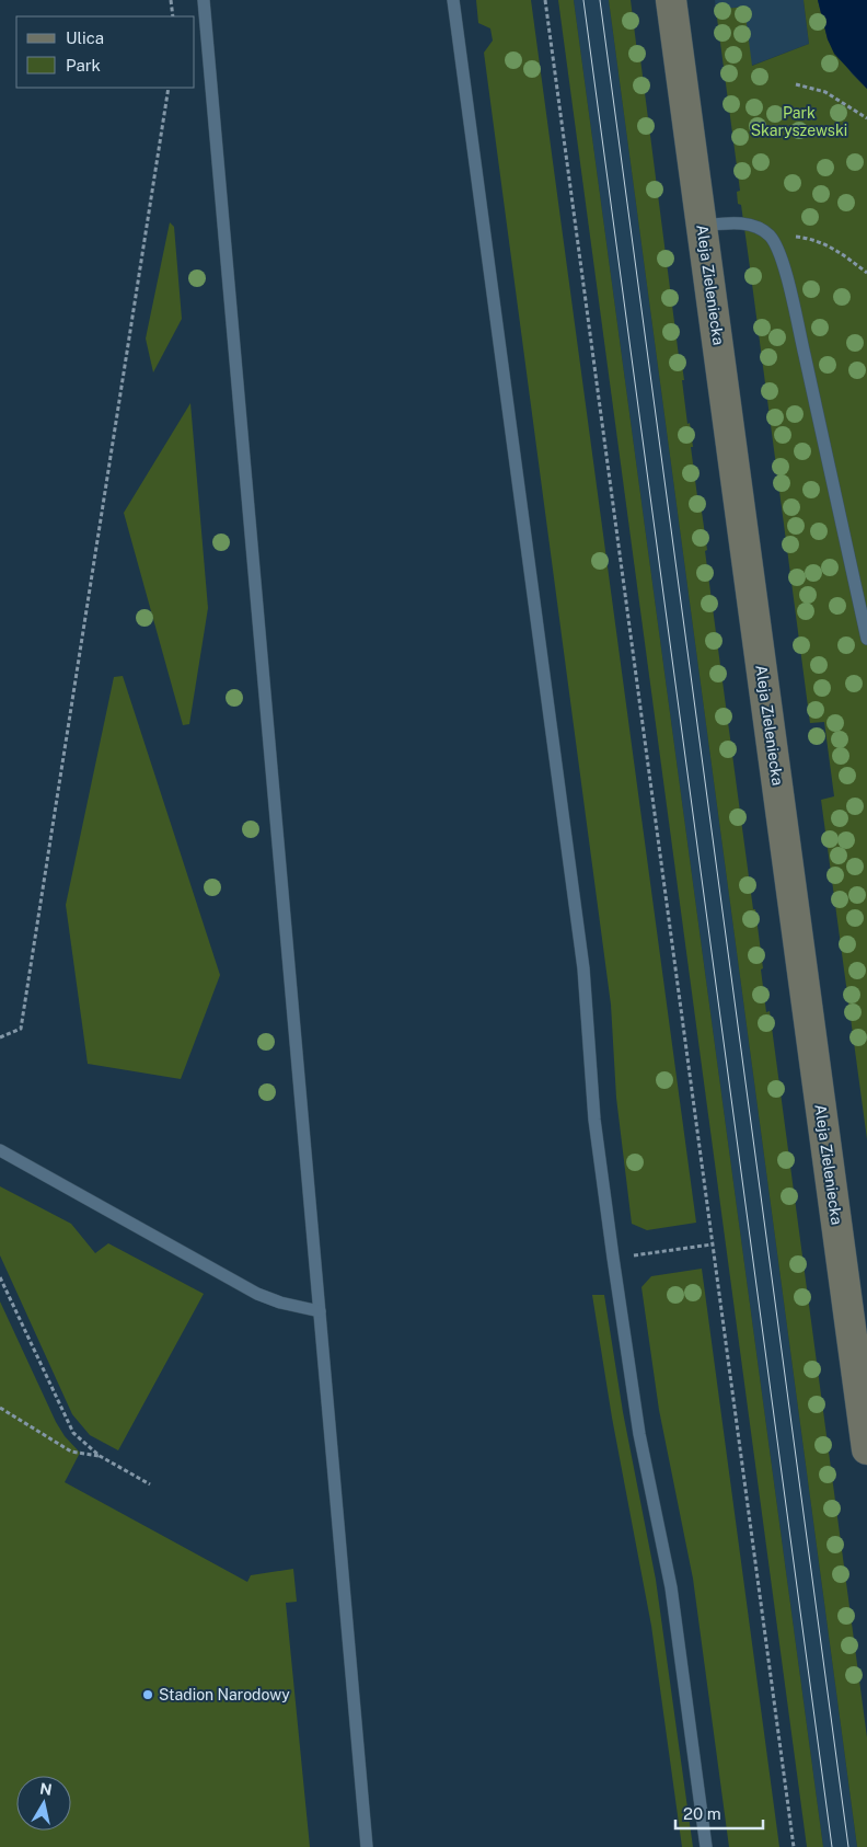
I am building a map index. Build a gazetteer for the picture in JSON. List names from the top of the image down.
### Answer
{
  "streets": {
    "street": ["Aleja Zieleniecka"]
  },
  "parks": ["Park Skaryszewski"],
  "places": ["Stadion Narodowy"],
  "legend": ["Ulica", "Park"],
  "scale_bar": "20 m",
  "north": "top"
}
